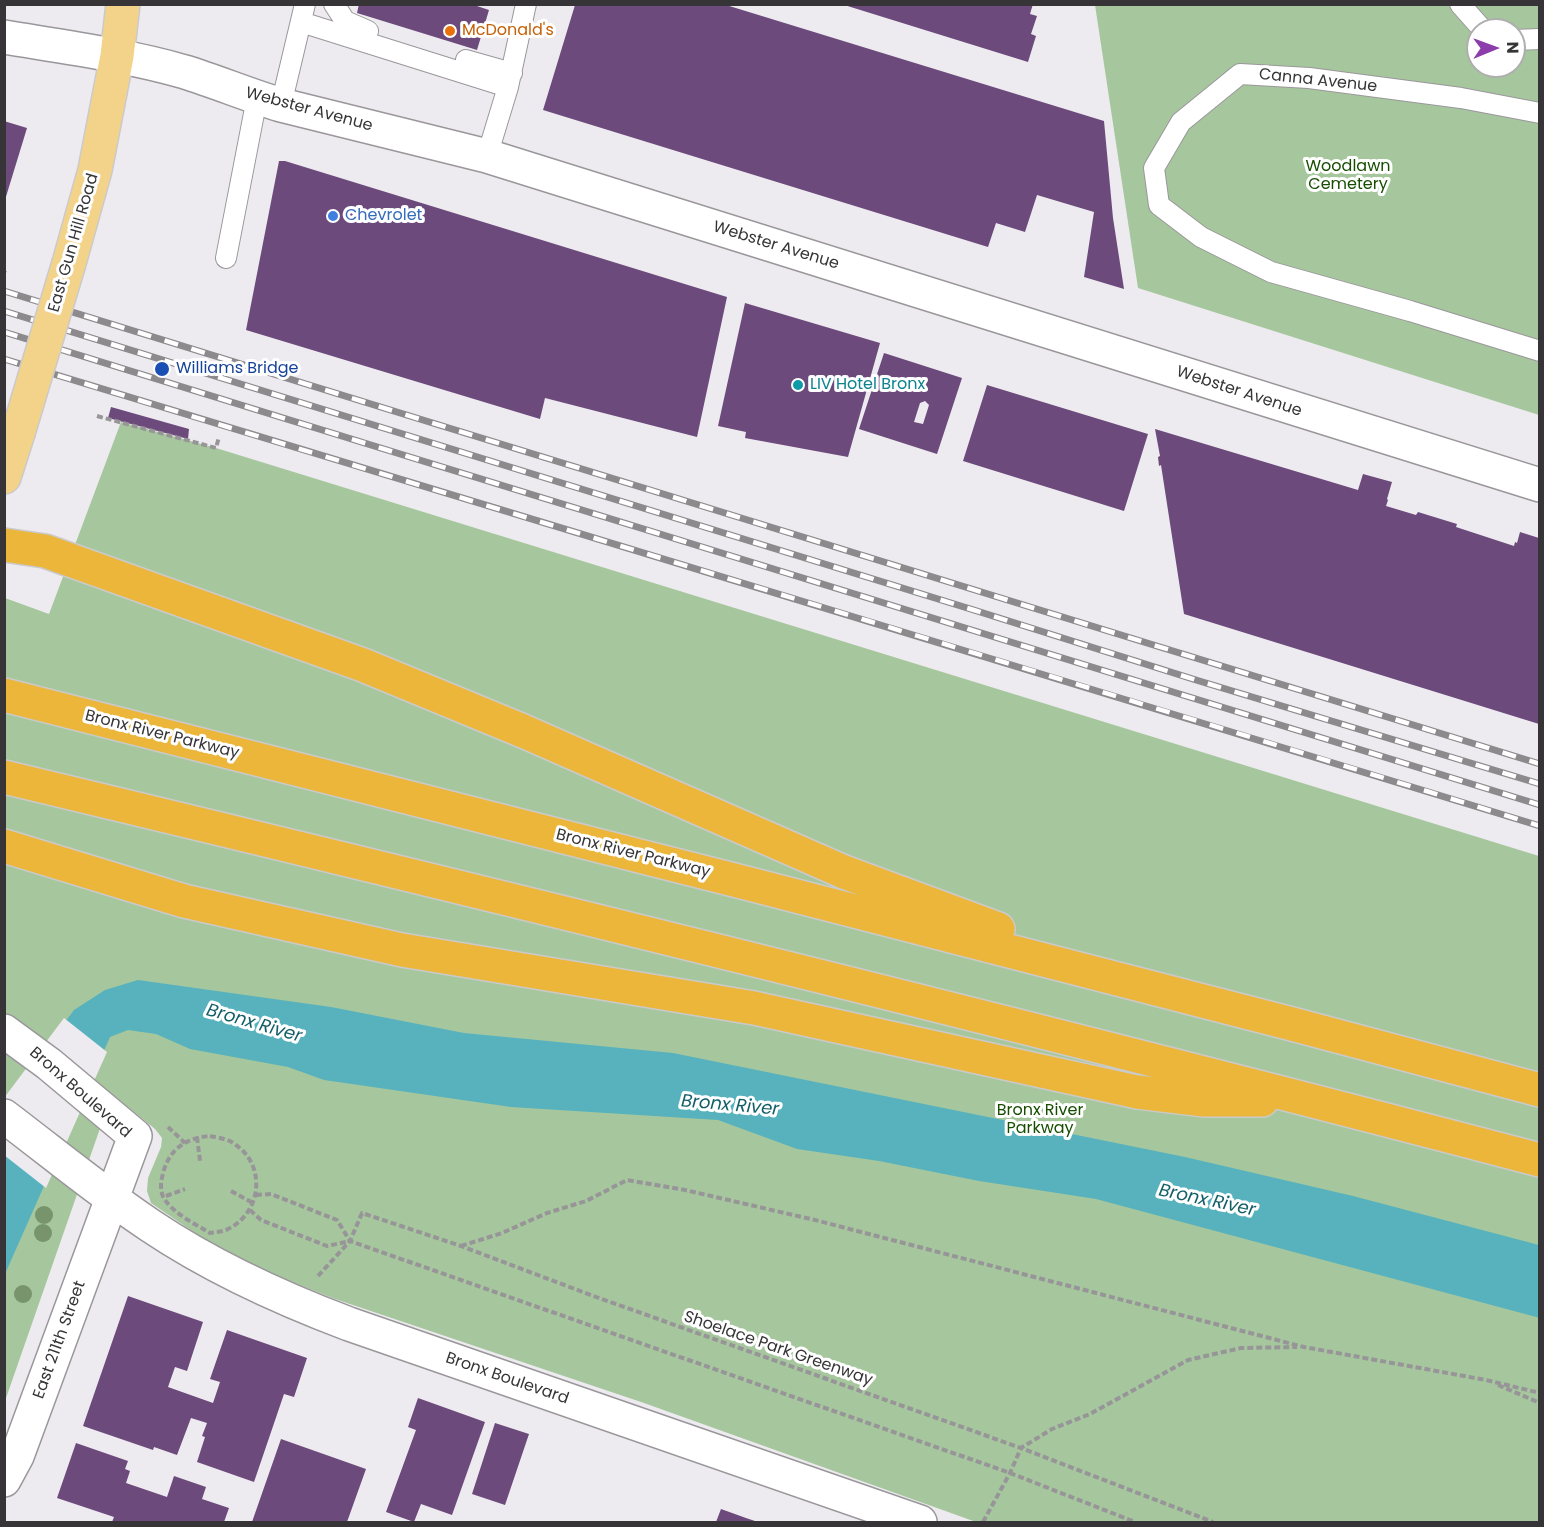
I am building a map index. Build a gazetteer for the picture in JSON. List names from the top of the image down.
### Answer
{
  "streets": {
    "highway": ["Bronx River Parkway"],
    "main road": [
      "Webster Avenue",
      "East Gun Hill Road",
      "Bronx Boulevard",
      "East 211th Street"
    ],
    "lane": ["Canna Avenue"],
    "path": ["Shoelace Park Greenway"]
  },
  "crossings": [
    ["Webster Avenue", "East Gun Hill Road"],
    ["Bronx Boulevard", "East 211th Street"]
  ],
  "water": ["Bronx River"],
  "parks": ["Woodlawn Cemetery", "Bronx River Parkway"],
  "places": [
    "McDonald's",
    "Chevrolet",
    "Williams Bridge",
    "LIV Hotel Bronx"
  ],
  "north": "right"
}
